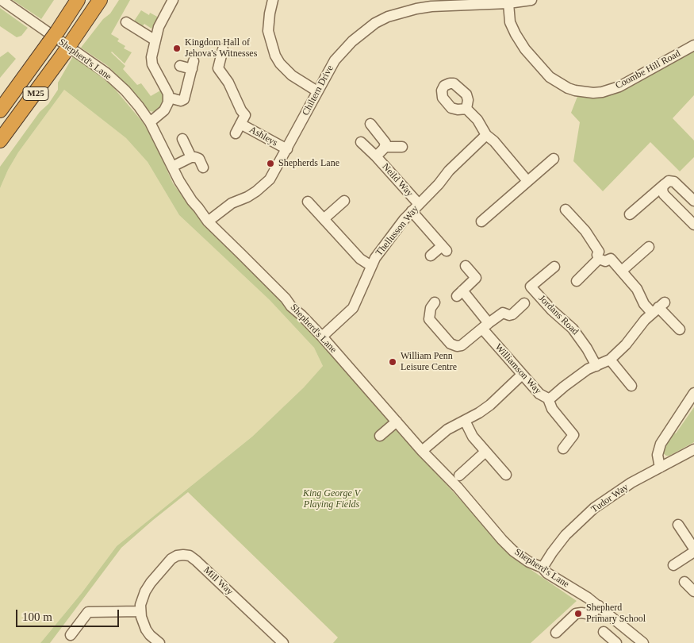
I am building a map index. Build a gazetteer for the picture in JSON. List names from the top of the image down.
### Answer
{
  "streets": {
    "highway": ["M25"],
    "street": [
      "Shepherd's Lane",
      "Coombe Hill Road",
      "Chiltern Drive",
      "Ashleys",
      "Neild Way",
      "Thellusson Way",
      "Jordans Road",
      "Williamson Way",
      "Tudor Way",
      "Mill Way"
    ]
  },
  "crossings": [
    ["Shepherd's Lane", "Chiltern Drive"],
    ["Shepherd's Lane", "Thellusson Way"],
    ["Shepherd's Lane", "Tudor Way"],
    ["Coombe Hill Road", "Chiltern Drive"],
    ["Chiltern Drive", "Ashleys"],
    ["Neild Way", "Thellusson Way"],
    ["Jordans Road", "Williamson Way"]
  ],
  "parks": ["King George V Playing Fields"],
  "places": [
    "Kingdom Hall of Jehova's Witnesses",
    "Shepherds Lane",
    "William Penn Leisure Centre",
    "Shepherd Primary School"
  ],
  "scale_bar": "100 m"
}
